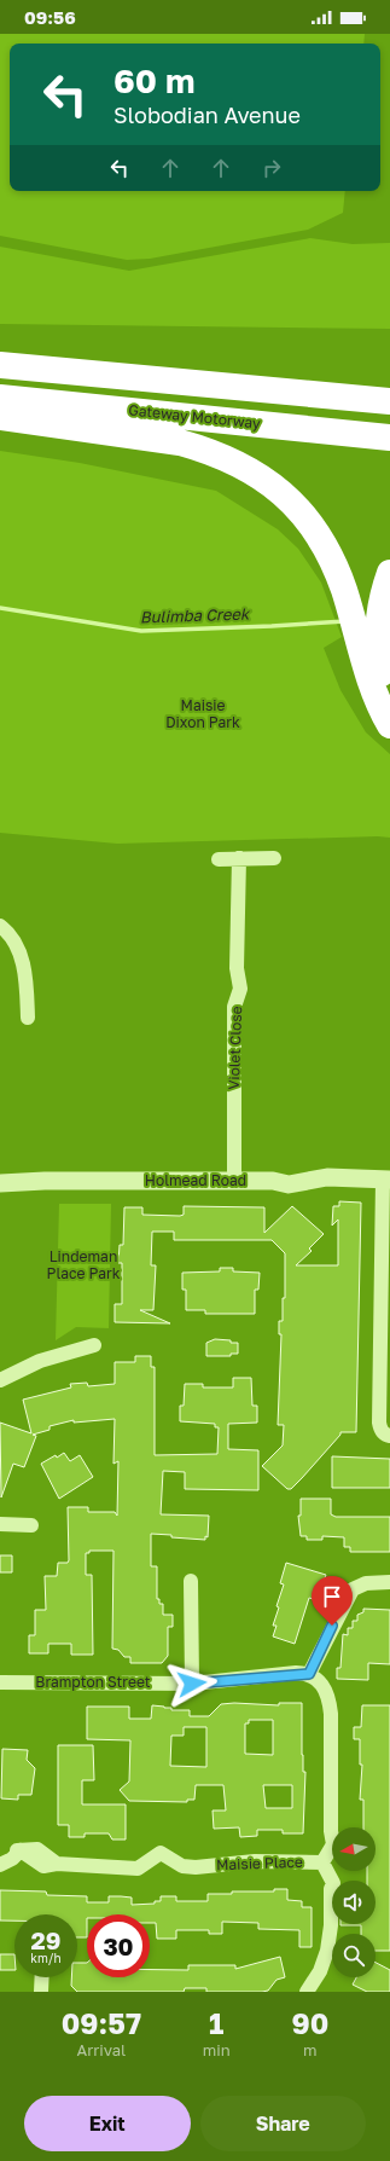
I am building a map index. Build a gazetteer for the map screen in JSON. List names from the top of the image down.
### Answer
{
  "streets": {
    "highway": ["Gateway Motorway"],
    "street": [
      "Violet Close",
      "Holmead Road",
      "Brampton Street",
      "Maisie Place"
    ]
  },
  "crossings": [
    ["Violet Close", "Holmead Road"]
  ],
  "water": ["Bulimba Creek"],
  "parks": ["Maisie Dixon Park", "Lindeman Place Park"],
  "north": "left",
  "page": {
    "status": "09:56",
    "turn": ["60 m", "Slobodian Avenue"],
    "speed": "29 km/h",
    "limit": "30",
    "eta": [
      "09:57",
      "Arrival",
      "1",
      "min",
      "90",
      "m"
    ],
    "buttons": ["Exit", "Share"]
  }
}
